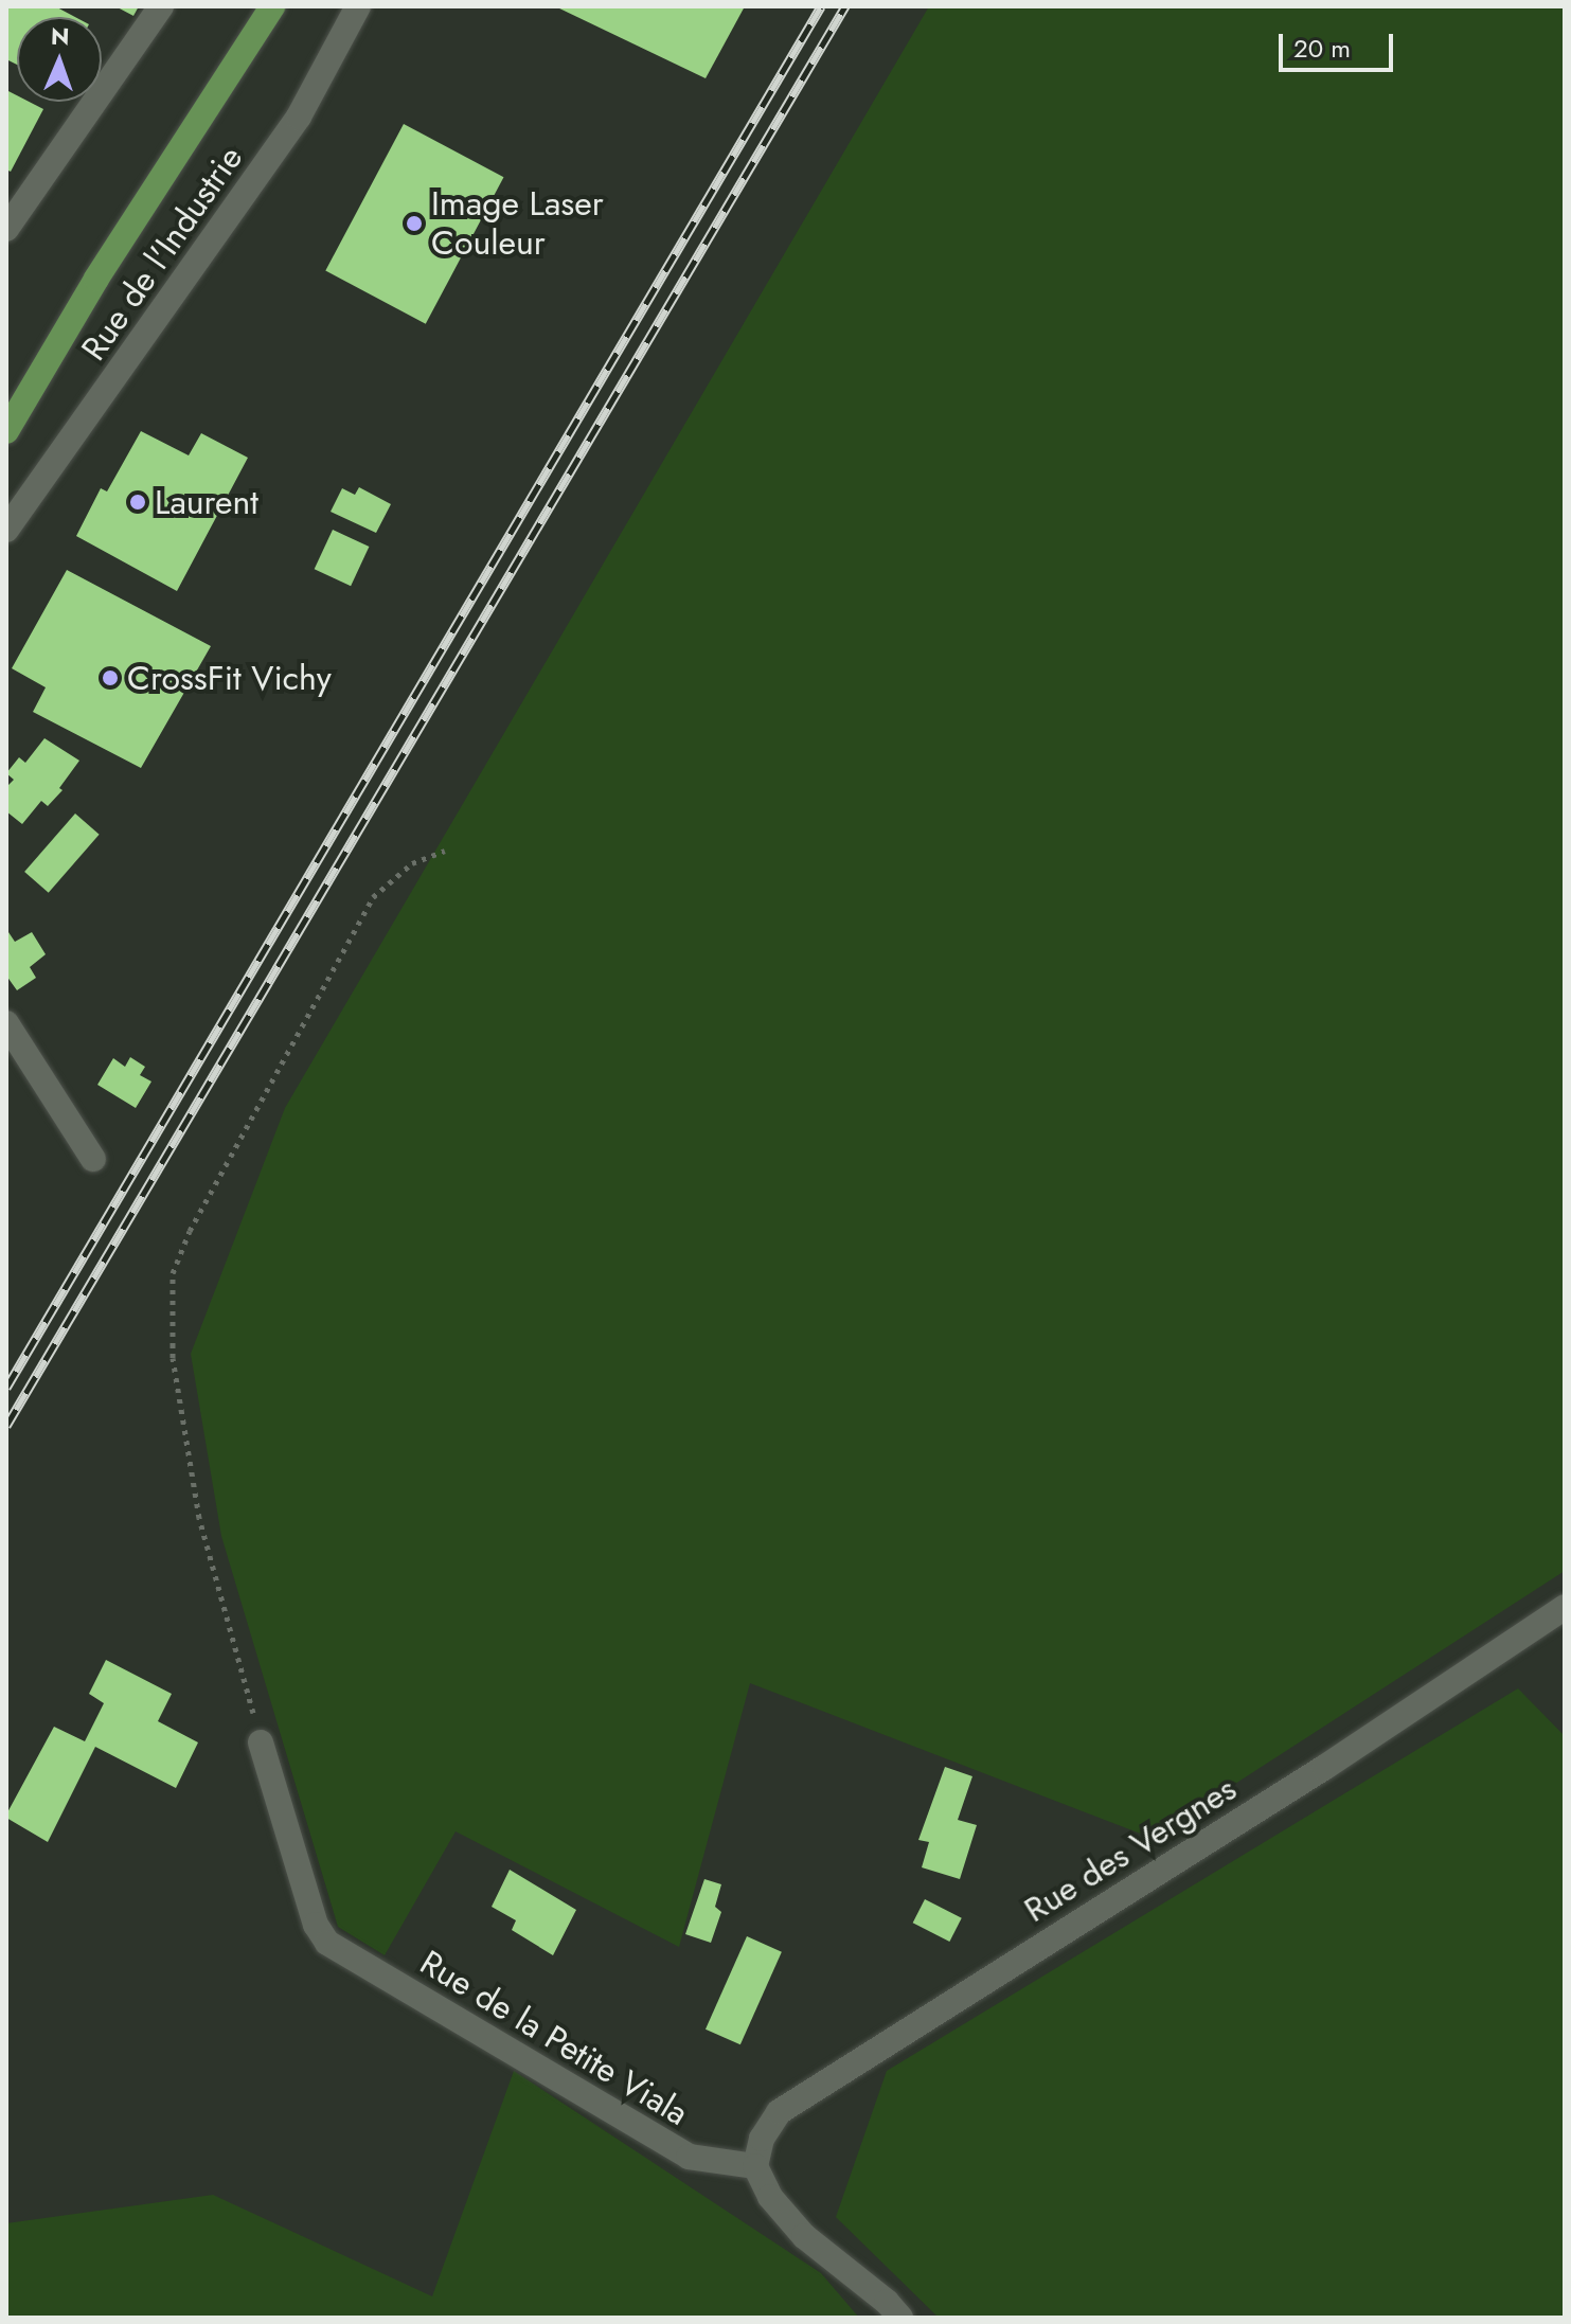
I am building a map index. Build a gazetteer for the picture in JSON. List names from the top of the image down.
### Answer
{
  "streets": {
    "main road": ["Rue de l'Industrie"],
    "street": ["Rue des Vergnes", "Rue de la Petite Viala"]
  },
  "crossings": [
    ["Rue des Vergnes", "Rue de la Petite Viala"]
  ],
  "places": ["Image Laser Couleur", "Laurent", "CrossFit Vichy"],
  "scale_bar": "20 m",
  "north": "top"
}
